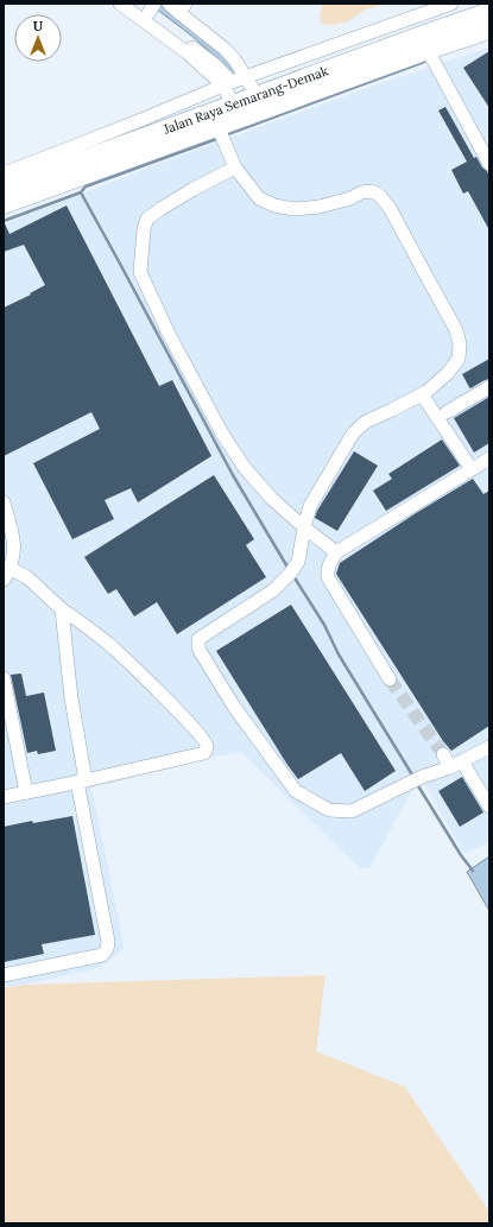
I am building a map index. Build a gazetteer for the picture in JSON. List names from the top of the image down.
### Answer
{
  "streets": {
    "highway": ["Jalan Raya Semarang-Demak"]
  },
  "north": "top"
}
